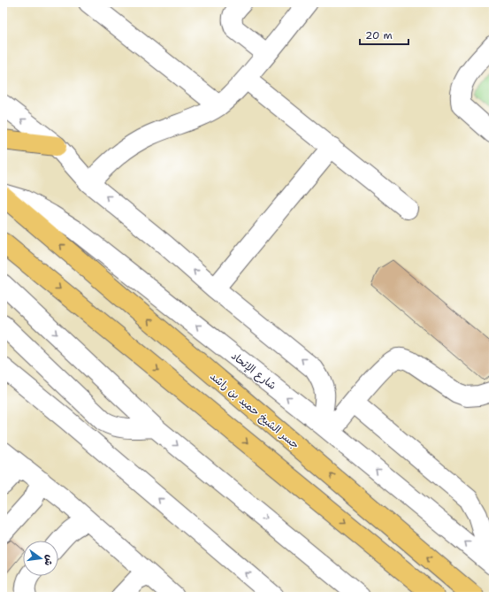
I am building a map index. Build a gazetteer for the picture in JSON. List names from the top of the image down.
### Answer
{
  "streets": {
    "highway": ["شارع الإتحاد", "جسر الشيخ حميد بن راشد"]
  },
  "crossings": [
    ["شارع الإتحاد", "جسر الشيخ حميد بن راشد"]
  ],
  "scale_bar": "20 m",
  "north": "right"
}
